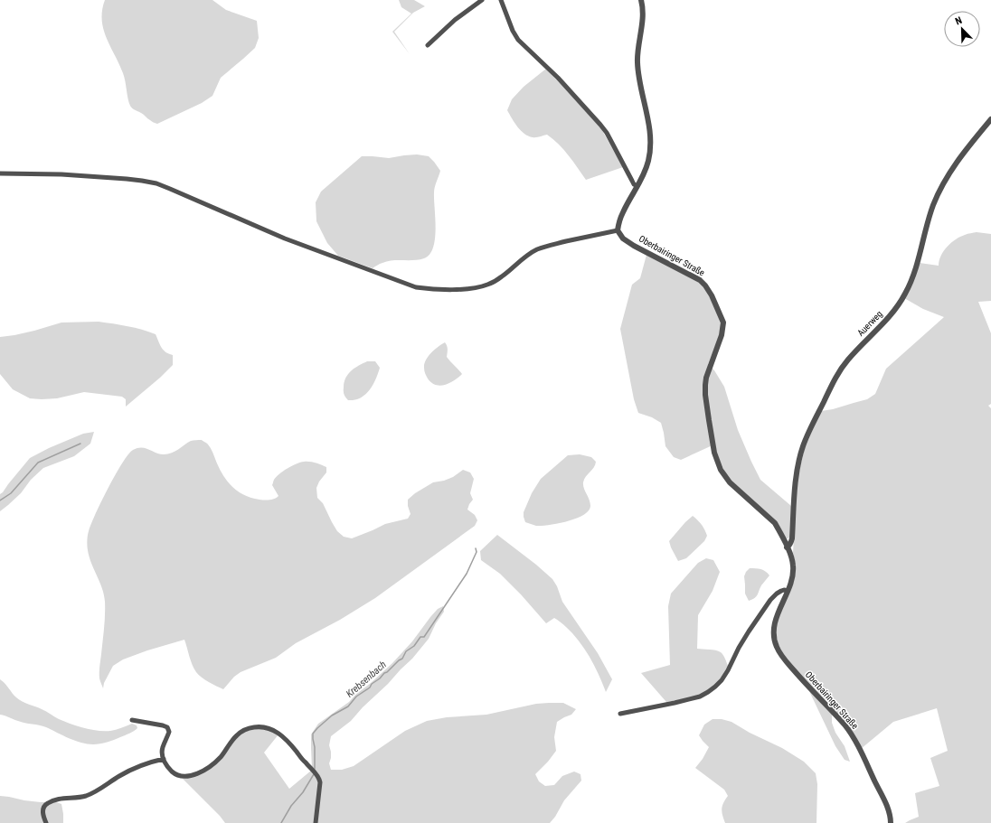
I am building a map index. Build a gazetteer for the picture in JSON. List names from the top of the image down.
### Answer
{
  "streets": {
    "street": ["Oberbairinger Straße", "Auerweg"]
  },
  "crossings": [
    ["Oberbairinger Straße", "Auerweg"]
  ],
  "water": ["Krebsenbach"],
  "north": "top left"
}
